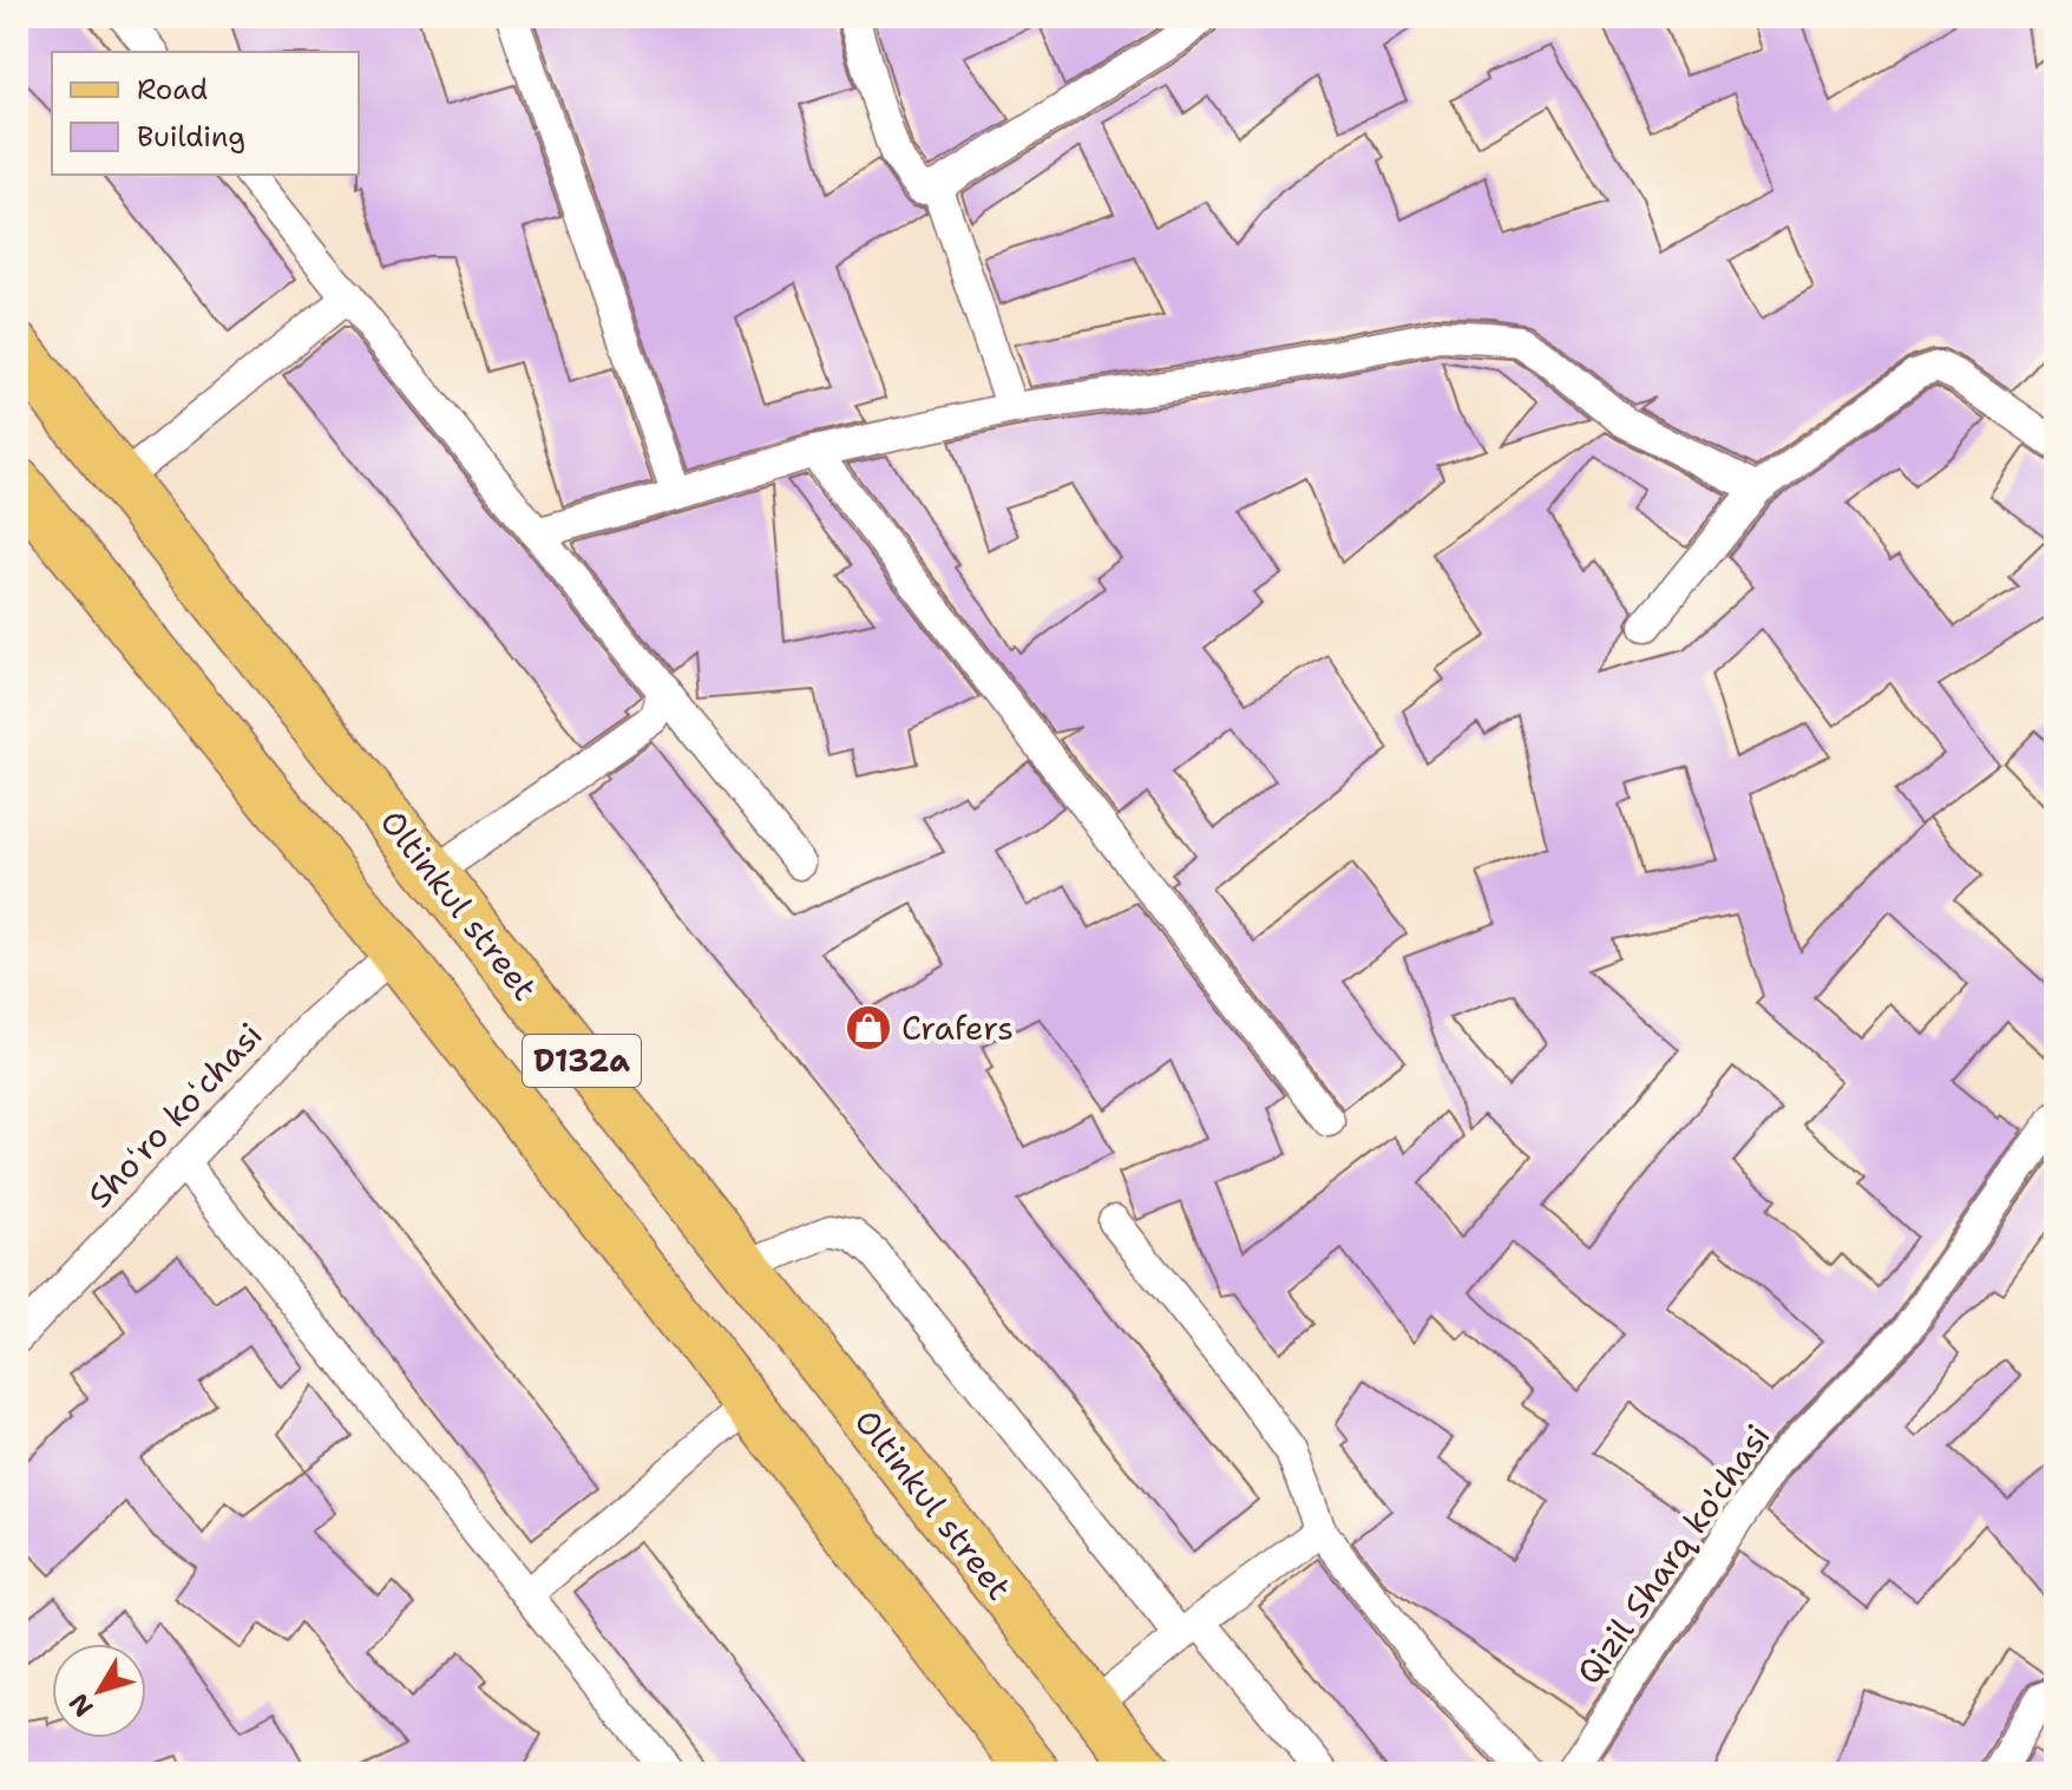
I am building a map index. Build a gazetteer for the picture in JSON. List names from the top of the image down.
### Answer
{
  "streets": {
    "main road": ["Oltinkul street", "D132a"],
    "street": ["Shoʻro koʻchasi", "Qizil Sharq ko'chasi"]
  },
  "crossings": [
    ["D132a", "Shoʻro koʻchasi"]
  ],
  "places": {
    "shop": ["Crafers"]
  },
  "legend": ["Road", "Building"],
  "north": "bottom left"
}
